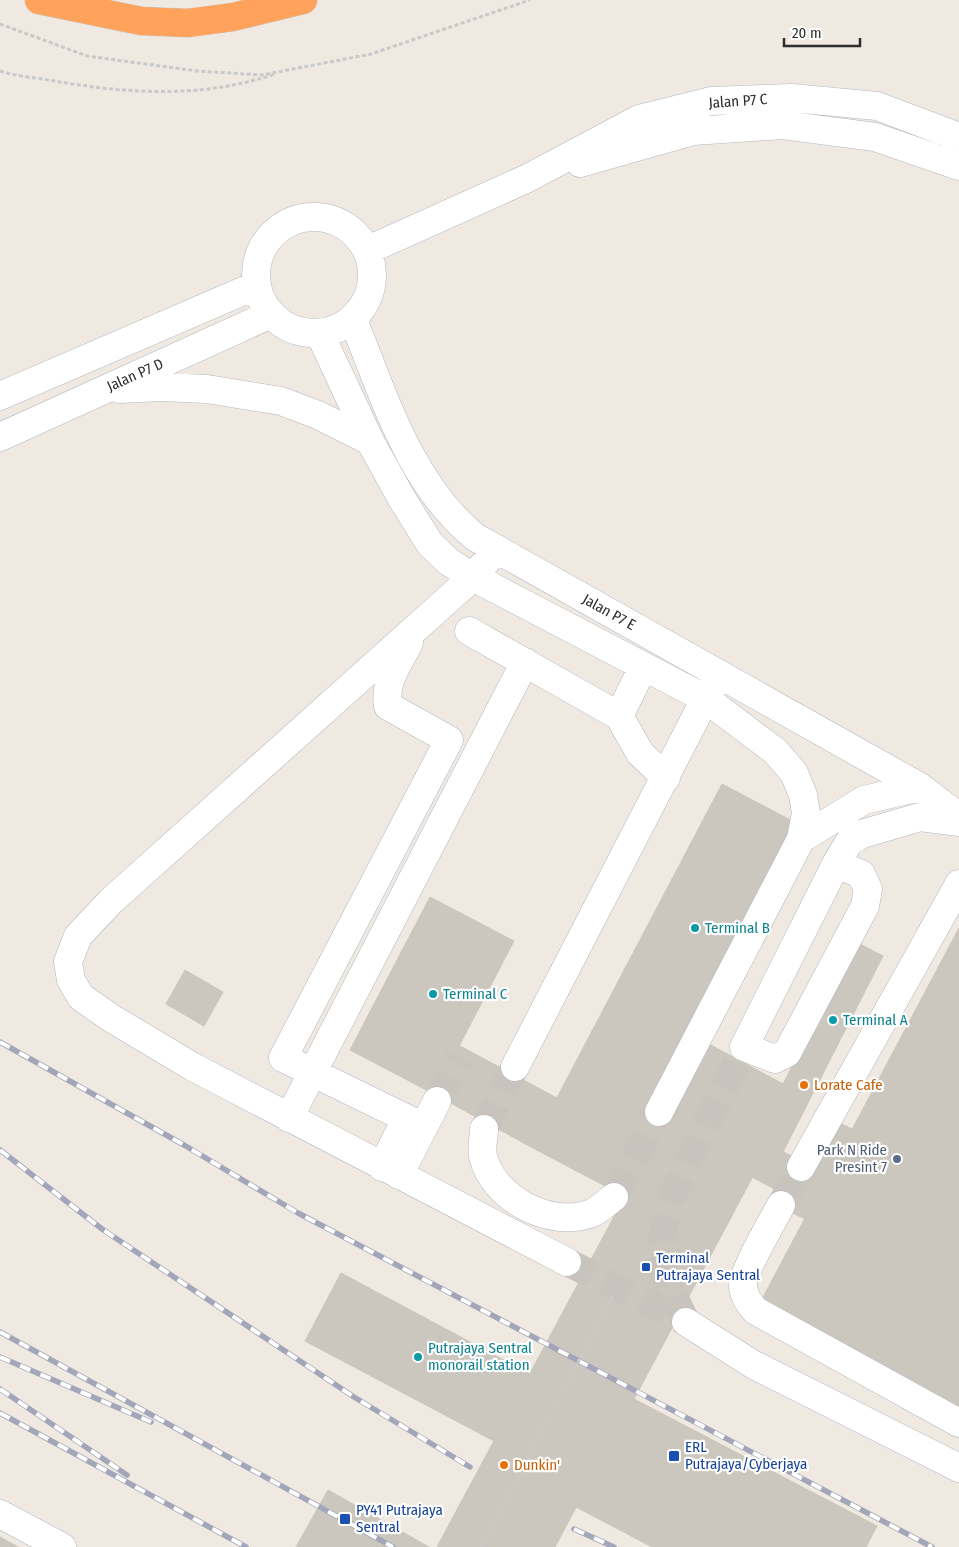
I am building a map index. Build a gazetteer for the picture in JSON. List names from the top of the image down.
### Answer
{
  "streets": {
    "street": ["Jalan P7 C", "Jalan P7 D", "Jalan P7 E"]
  },
  "crossings": [
    ["Jalan P7 C", "Jalan P7 D"],
    ["Jalan P7 C", "Jalan P7 E"],
    ["Jalan P7 D", "Jalan P7 E"]
  ],
  "places": {
    "other": [
      "Terminal B",
      "Terminal C",
      "Terminal A",
      "Lorate Cafe",
      "Park N Ride Presint 7",
      "Putrajaya Sentral monorail station",
      "Dunkin'"
    ],
    "transit": ["Terminal Putrajaya Sentral", "ERL Putrajaya/Cyberjaya", "PY41 Putrajaya Sentral"]
  },
  "scale_bar": "20 m"
}
